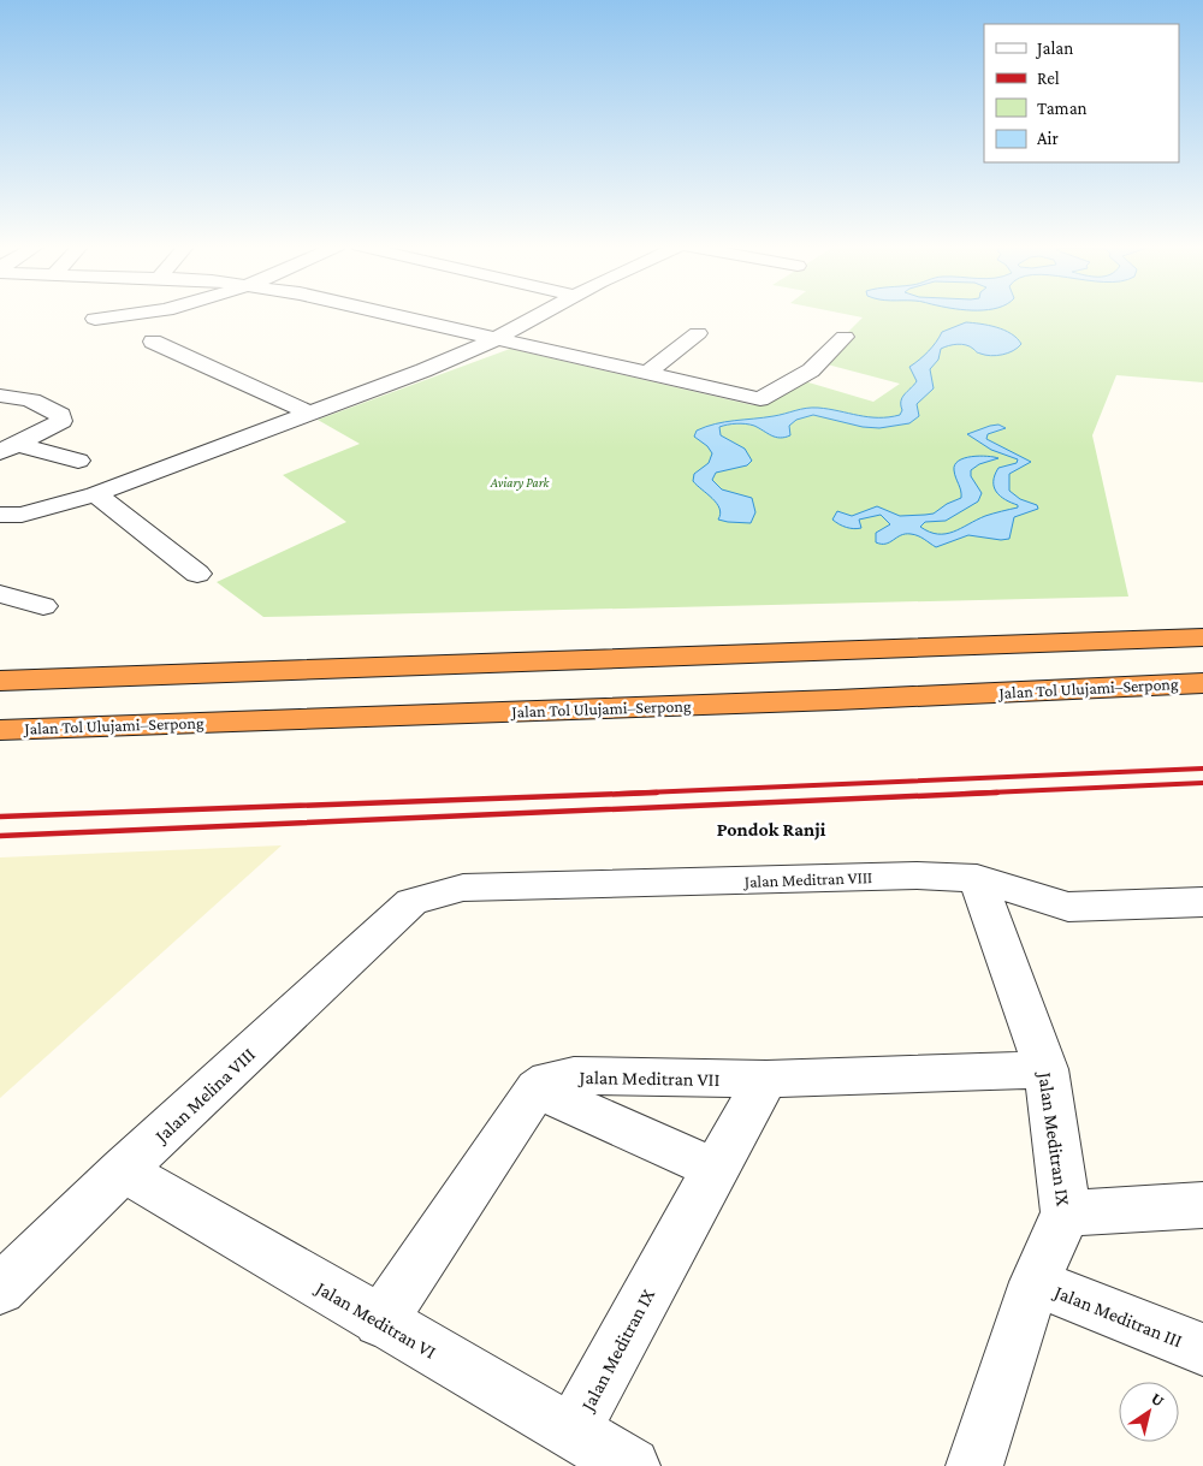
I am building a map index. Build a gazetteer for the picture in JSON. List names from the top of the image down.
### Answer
{
  "streets": {
    "highway": ["Jalan Tol Ulujami–Serpong"],
    "street": [
      "Jalan Meditran VIII",
      "Jalan Meditran VII",
      "Jalan Melina VIII",
      "Jalan Meditran IX",
      "Jalan Meditran III",
      "Jalan Meditran VI"
    ]
  },
  "crossings": [
    ["Jalan Meditran VIII", "Jalan Melina VIII"],
    ["Jalan Meditran VIII", "Jalan Meditran IX"],
    ["Jalan Meditran VII", "Jalan Meditran IX"],
    ["Jalan Melina VIII", "Jalan Meditran VI"],
    ["Jalan Meditran IX", "Jalan Meditran III"],
    ["Jalan Meditran IX", "Jalan Meditran VI"]
  ],
  "districts": ["Pondok Ranji"],
  "parks": ["Aviary Park"],
  "legend": [
    "Jalan",
    "Rel",
    "Taman",
    "Air"
  ],
  "north": "top right"
}
